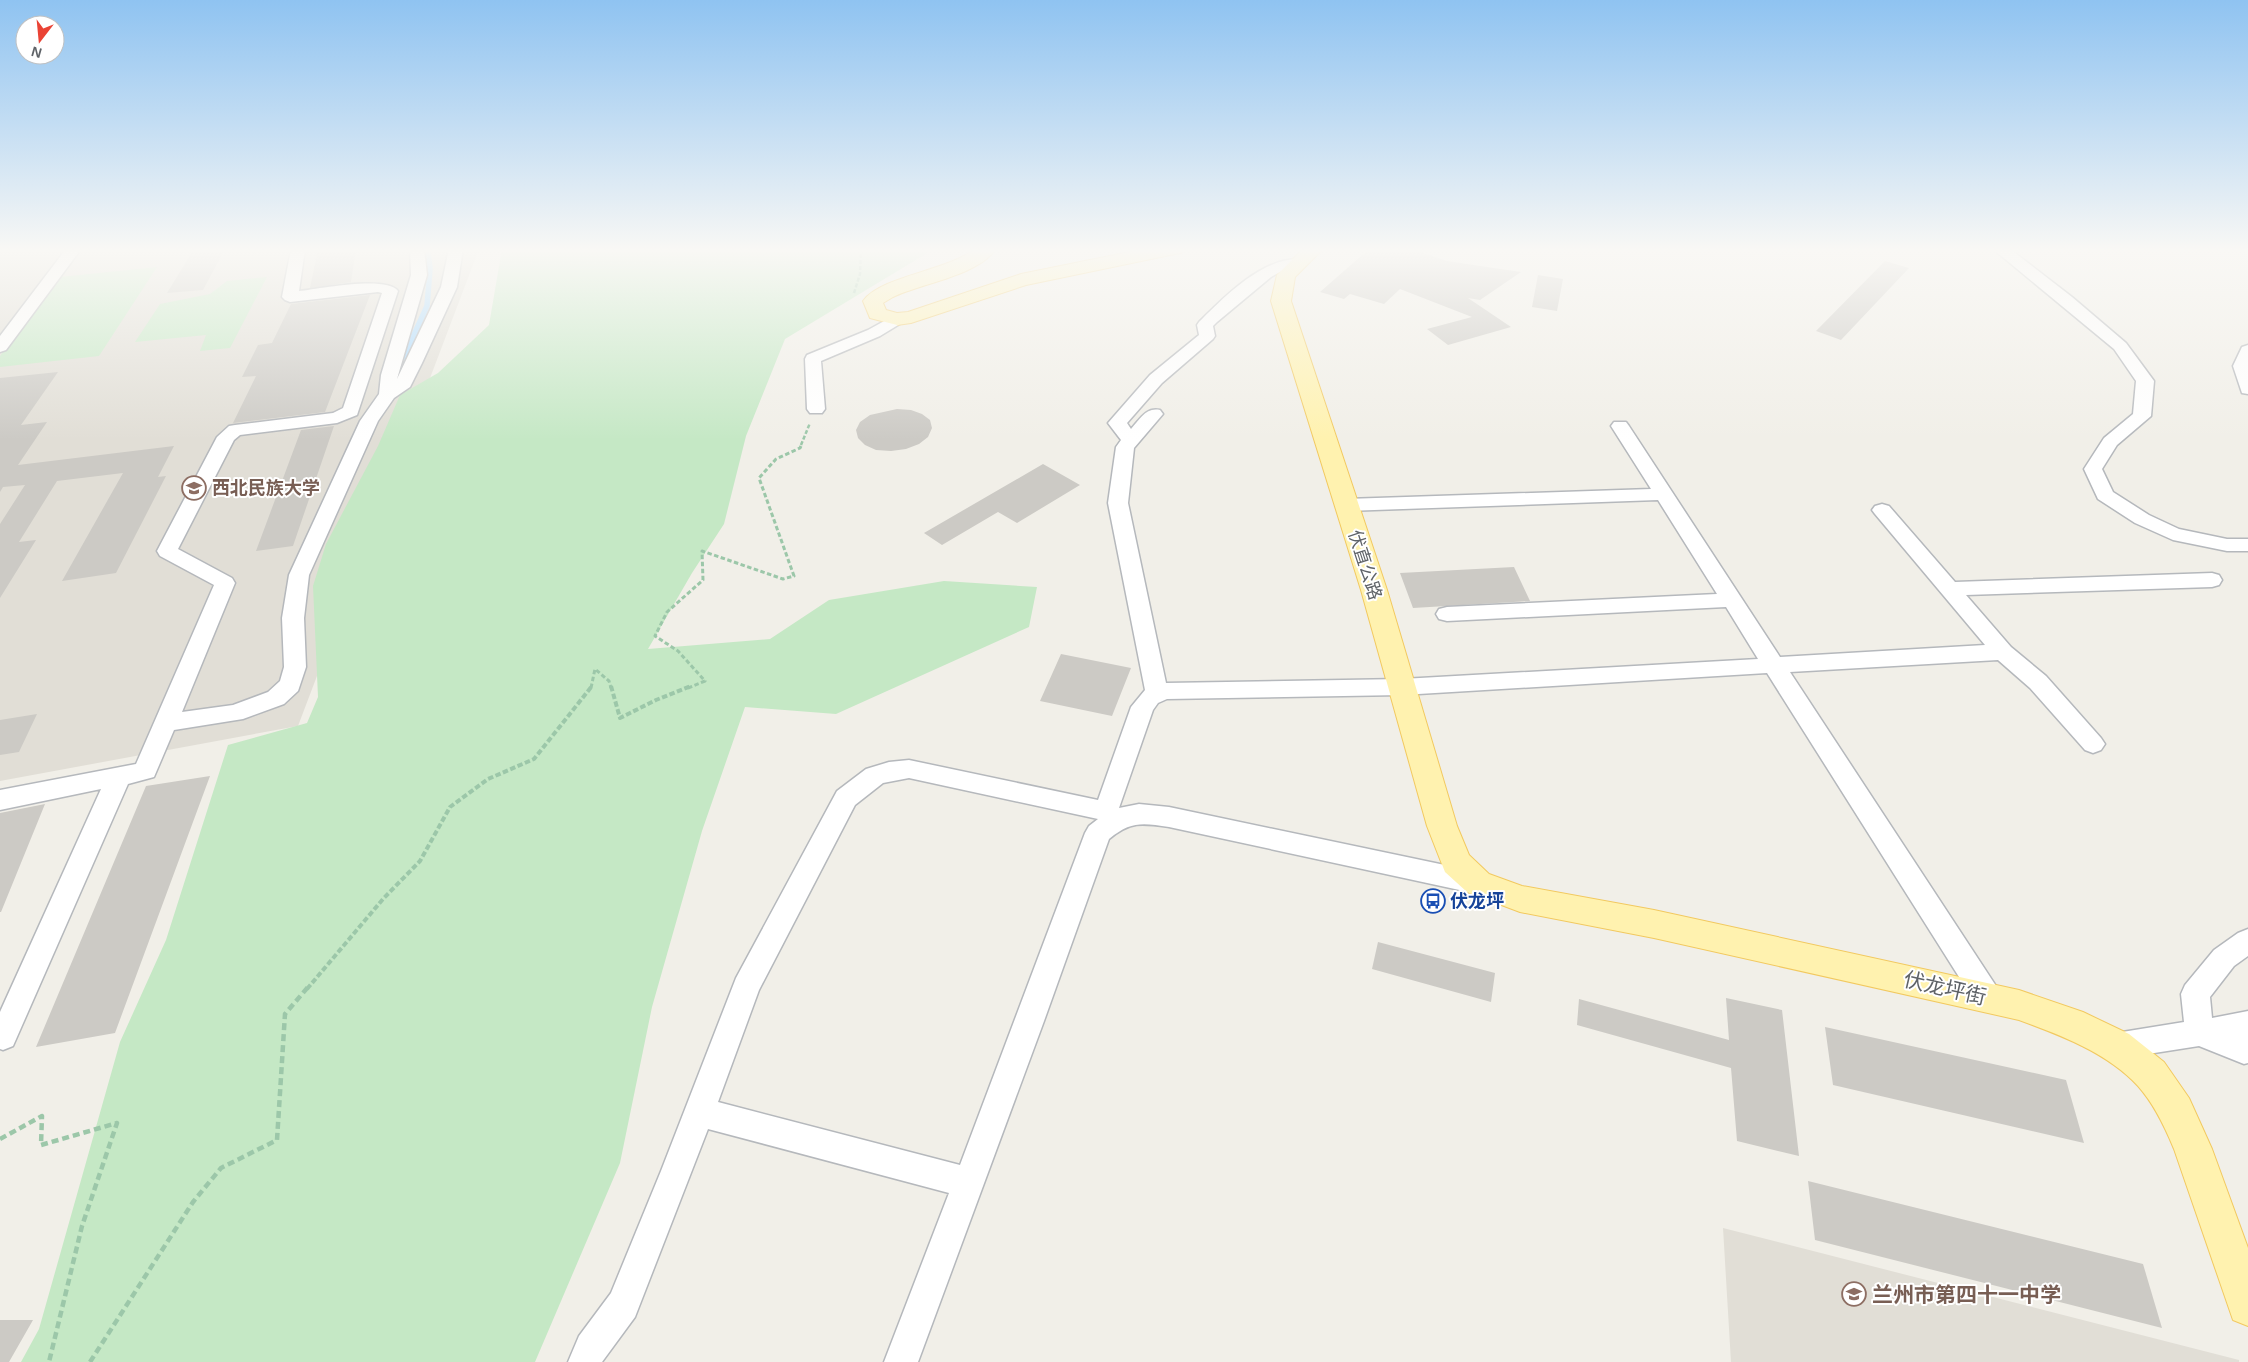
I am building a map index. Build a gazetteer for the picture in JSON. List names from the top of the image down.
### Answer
{
  "streets": {
    "main road": ["伏直公路", "伏龙坪街"]
  },
  "crossings": [
    ["伏直公路", "伏龙坪街"]
  ],
  "places": {
    "school or university": ["西北民族大学", "兰州市第四十一中学"],
    "bus stop": ["伏龙坪"]
  },
  "north": "bottom"
}
